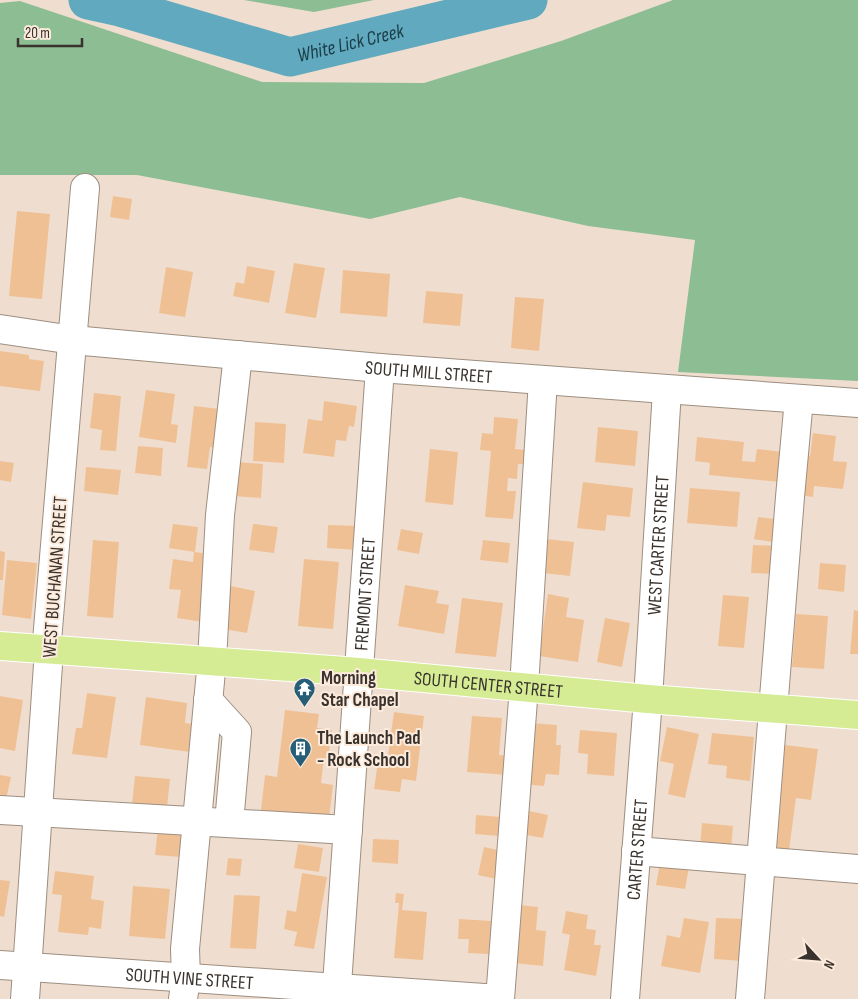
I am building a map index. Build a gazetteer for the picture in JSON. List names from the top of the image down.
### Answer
{
  "streets": {
    "main road": ["SOUTH CENTER STREET"],
    "street": [
      "SOUTH MILL STREET",
      "WEST CARTER STREET",
      "WEST BUCHANAN STREET",
      "FREMONT STREET",
      "CARTER STREET",
      "SOUTH VINE STREET"
    ]
  },
  "crossings": [
    ["SOUTH MILL STREET", "WEST CARTER STREET"],
    ["SOUTH MILL STREET", "WEST BUCHANAN STREET"],
    ["SOUTH MILL STREET", "FREMONT STREET"],
    ["WEST CARTER STREET", "SOUTH CENTER STREET"],
    ["WEST CARTER STREET", "CARTER STREET"],
    ["WEST BUCHANAN STREET", "SOUTH CENTER STREET"],
    ["WEST BUCHANAN STREET", "SOUTH VINE STREET"],
    ["FREMONT STREET", "SOUTH CENTER STREET"],
    ["FREMONT STREET", "SOUTH VINE STREET"],
    ["SOUTH CENTER STREET", "CARTER STREET"]
  ],
  "water": ["White Lick Creek"],
  "places": {
    "temple": ["Morning Star Chapel"],
    "building": ["The Launch Pad - Rock School"]
  },
  "scale_bar": "20 m",
  "north": "bottom right"
}
